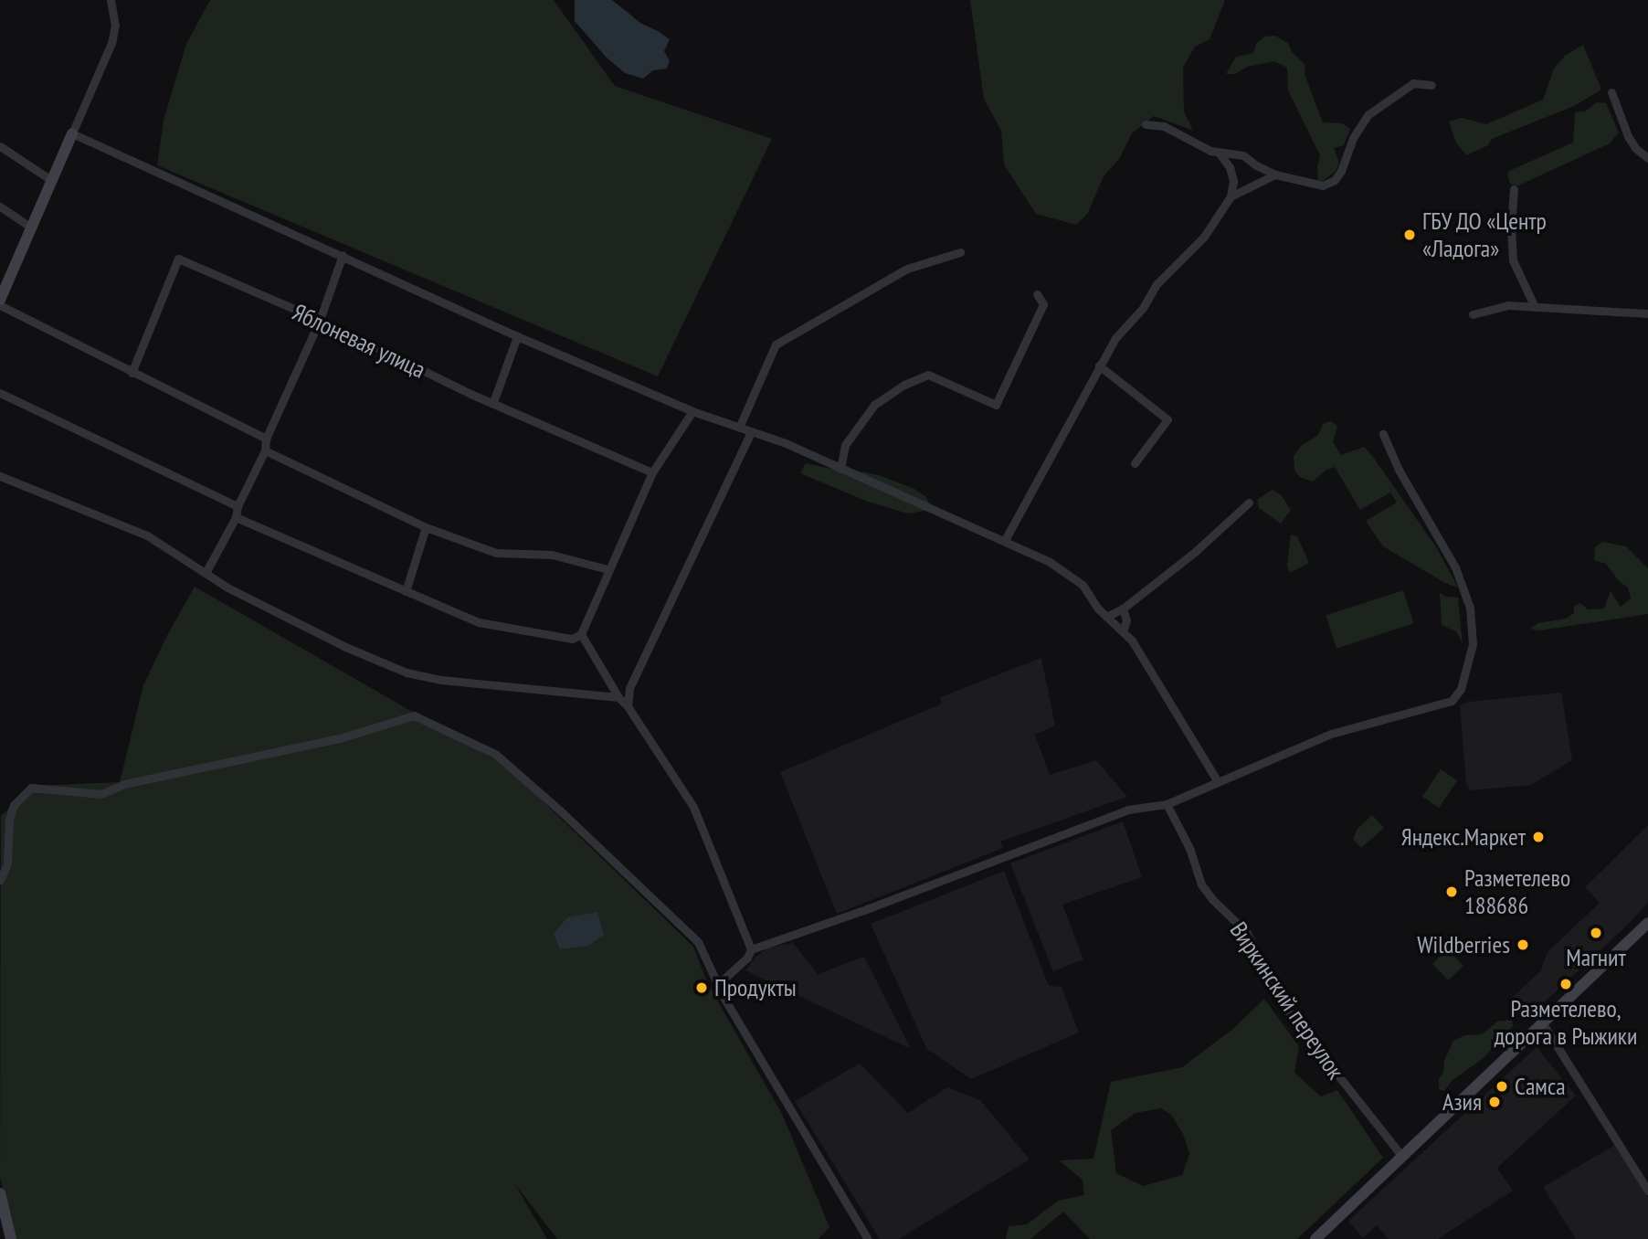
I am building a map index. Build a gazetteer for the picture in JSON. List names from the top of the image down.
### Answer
{
  "streets": {
    "street": ["Яблоневая улица", "Виркинский переулок"]
  },
  "places": [
    "ГБУ ДО «Центр «Ладога»",
    "Яндекс.Маркет",
    "Разметелево 188686",
    "Магнит",
    "Wildberries",
    "Разметелево, дорога в Рыжики",
    "Продукты",
    "Самса",
    "Азия"
  ]
}
